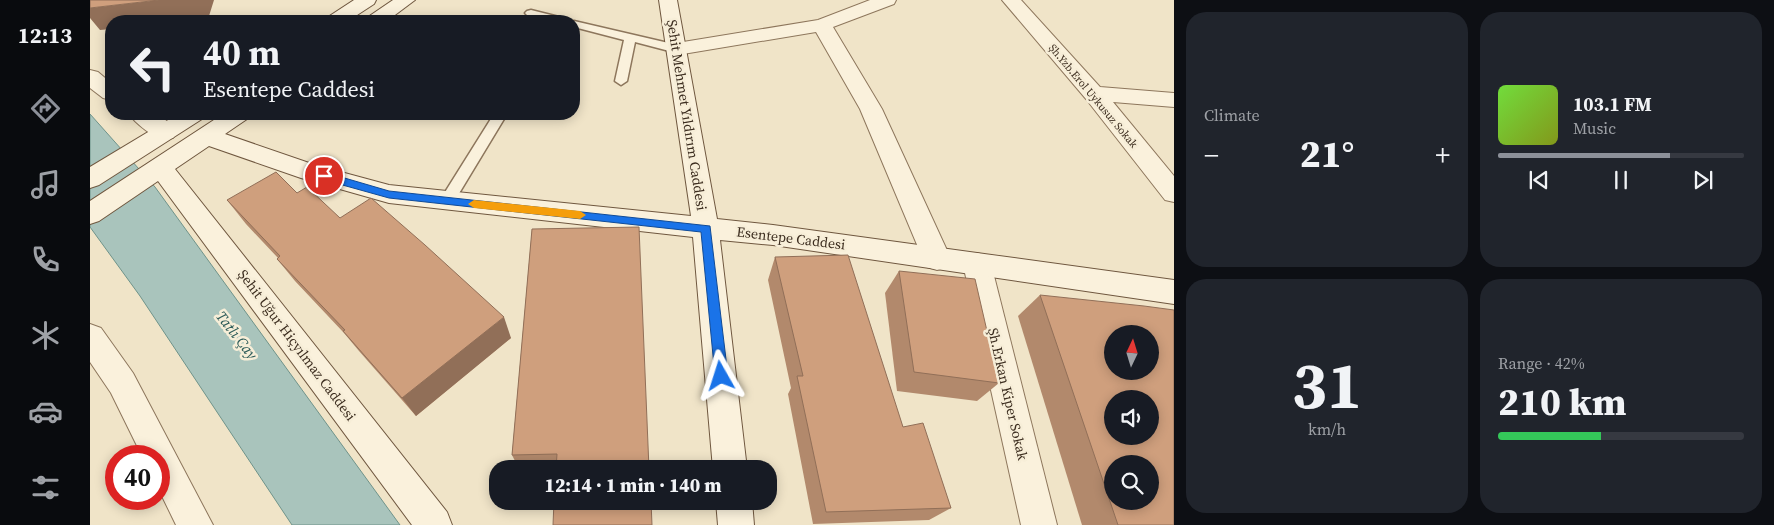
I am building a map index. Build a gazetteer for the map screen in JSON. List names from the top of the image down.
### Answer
{
  "streets": {
    "street": [
      "Şh.Yzb.Erol Uykusuz Sokak",
      "Şehit Mehmet Yıldırım Caddesi",
      "Esentepe Caddesi",
      "Şehit Uğur Hiçyılmaz Caddesi",
      "Şh.Erkan Kiper Sokak"
    ]
  },
  "crossings": [
    ["Şehit Mehmet Yıldırım Caddesi", "Esentepe Caddesi"],
    ["Esentepe Caddesi", "Şh.Erkan Kiper Sokak"]
  ],
  "water": ["Tatlı Çay"],
  "north": "top",
  "page": {
    "tabs": "12:13",
    "tile": [
      "Climate",
      ["31", "km/h"],
      ["Range · 42%", "210 km"]
    ],
    "turn": ["40 m", "Esentepe Caddesi"],
    "song": ["103.1 FM", "Music"],
    "heat": ["−", "21°", "+"],
    "limit": "40",
    "trip": "12:14 · 1 min · 140 m"
  }
}
